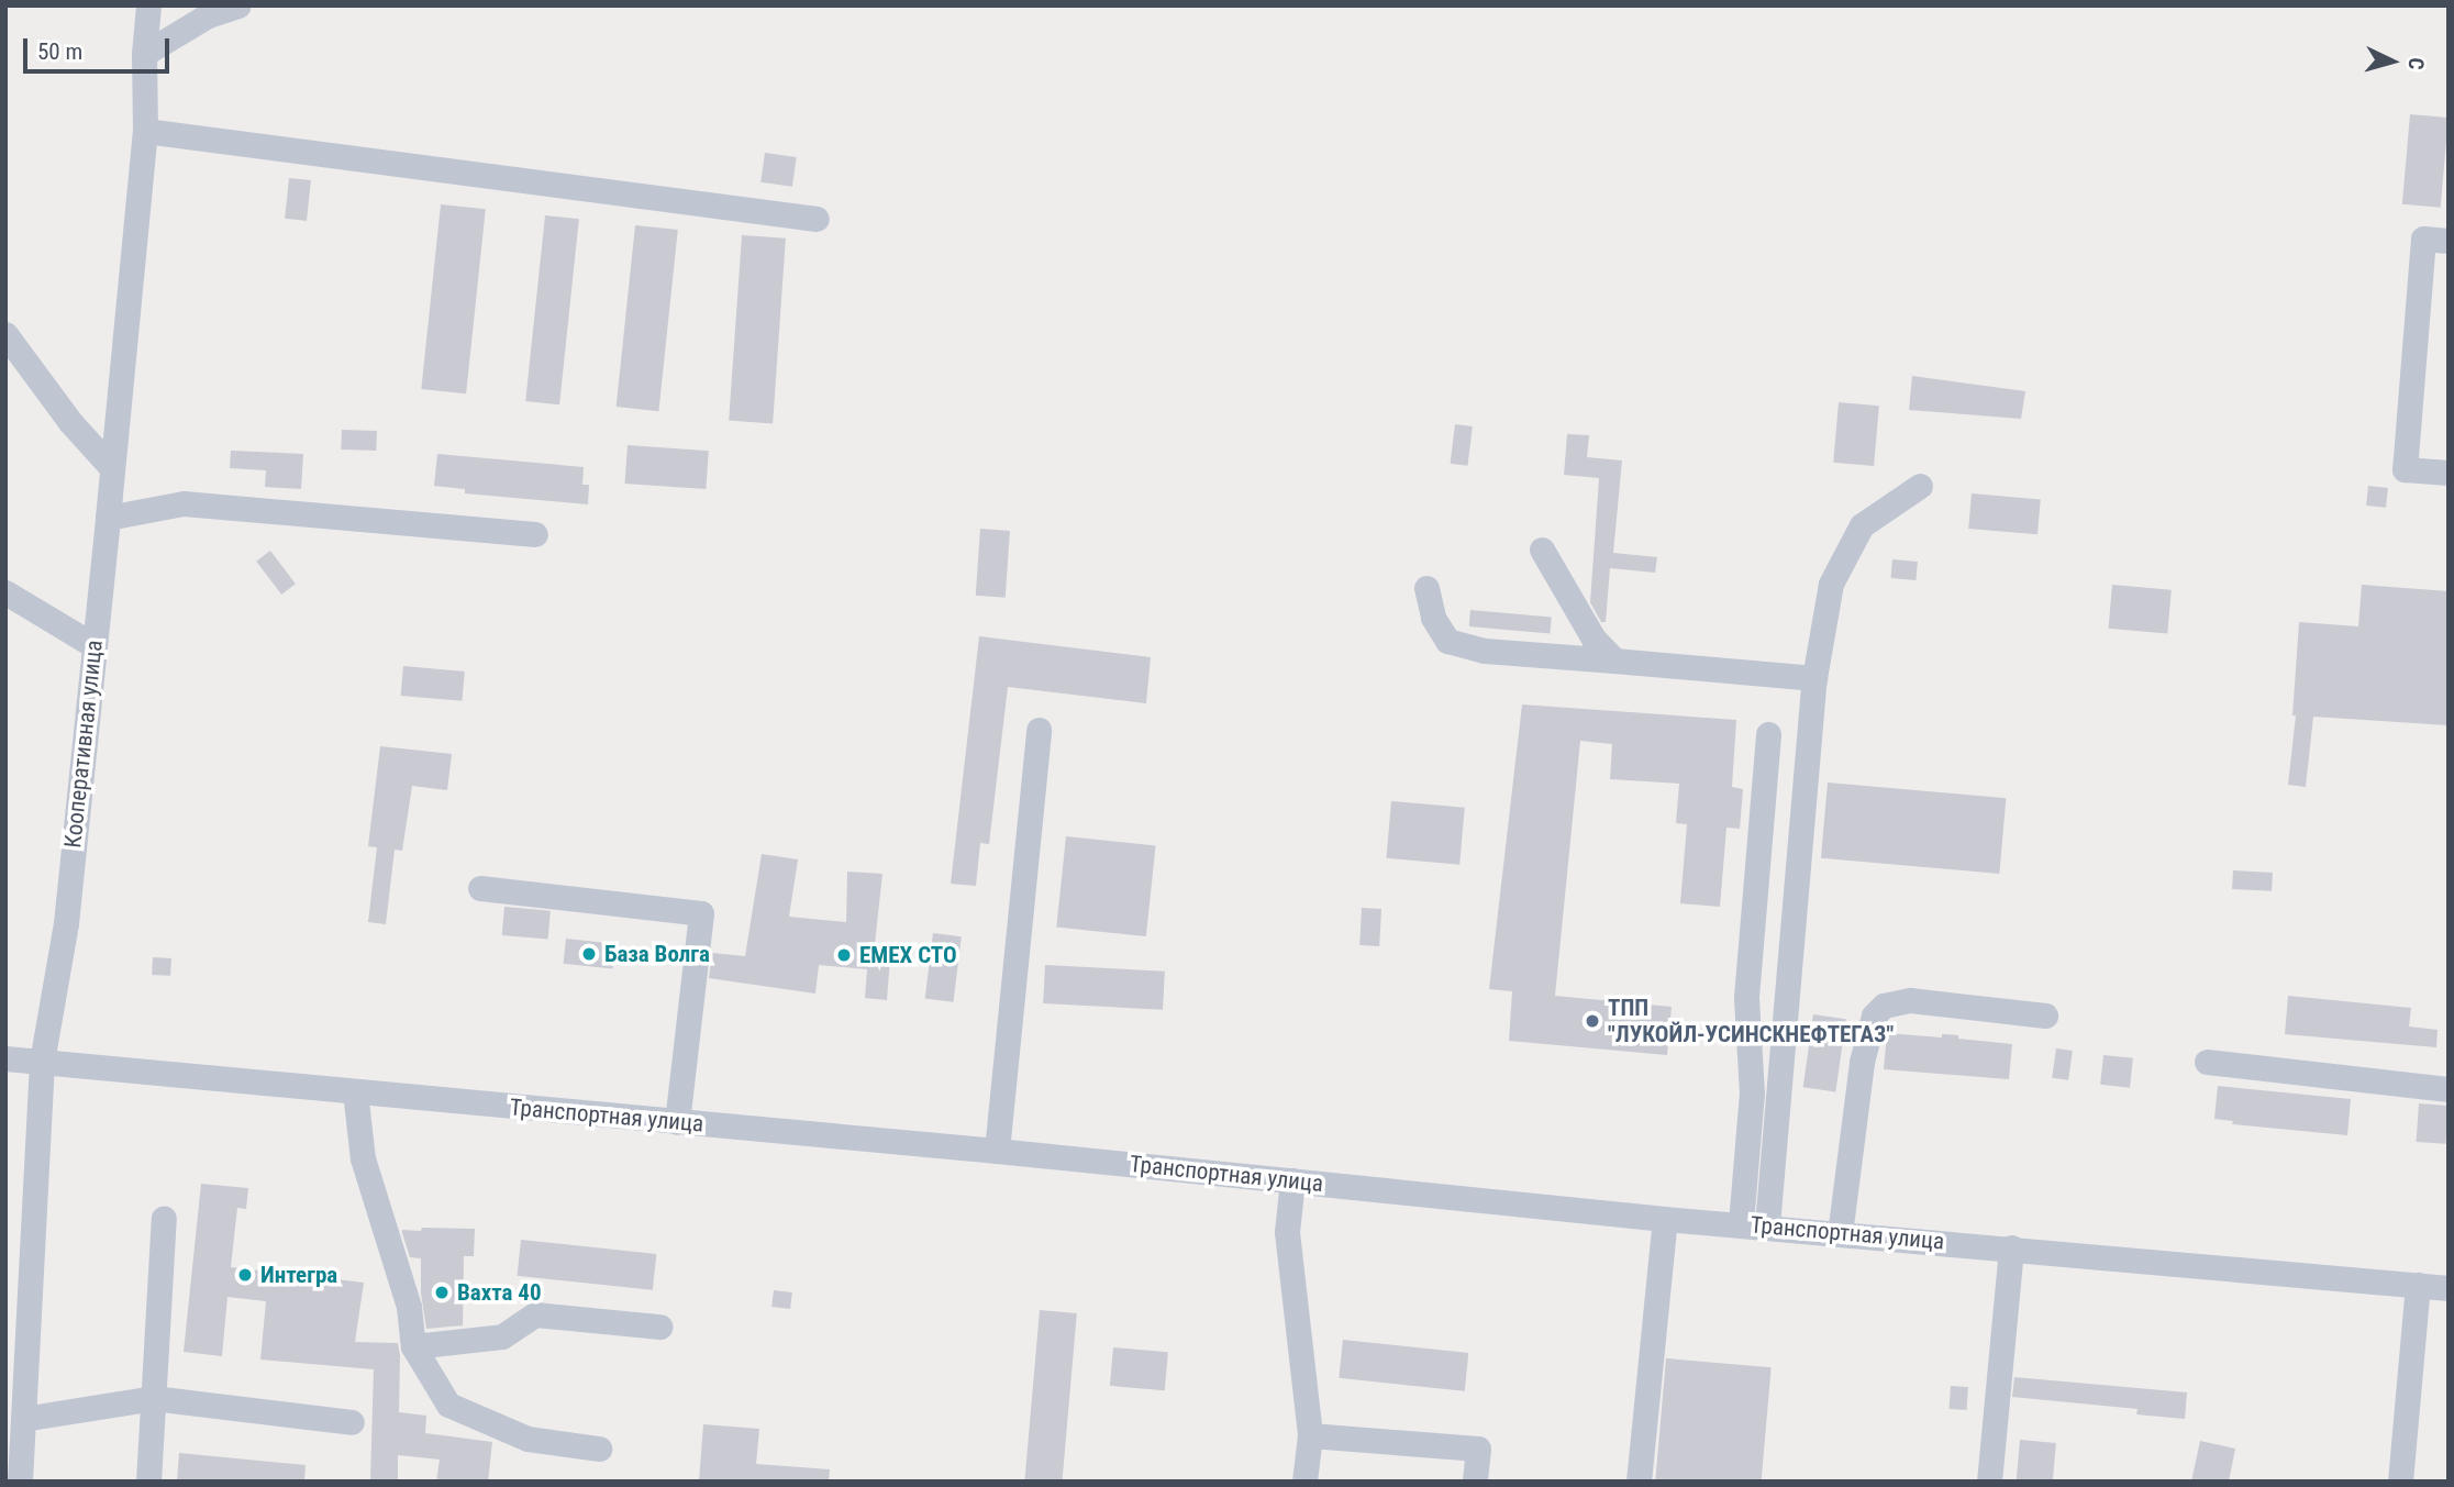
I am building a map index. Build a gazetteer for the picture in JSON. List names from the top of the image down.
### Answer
{
  "streets": {
    "street": ["Кооперативная улица", "Транспортная улица"]
  },
  "crossings": [
    ["Кооперативная улица", "Транспортная улица"]
  ],
  "places": [
    "База Волга",
    "EMEX СТО",
    "ТПП \"ЛУКОЙЛ-УСИНСКНЕФТЕГАЗ\"",
    "Интегра",
    "Вахта 40"
  ],
  "scale_bar": "50 m",
  "north": "right"
}
